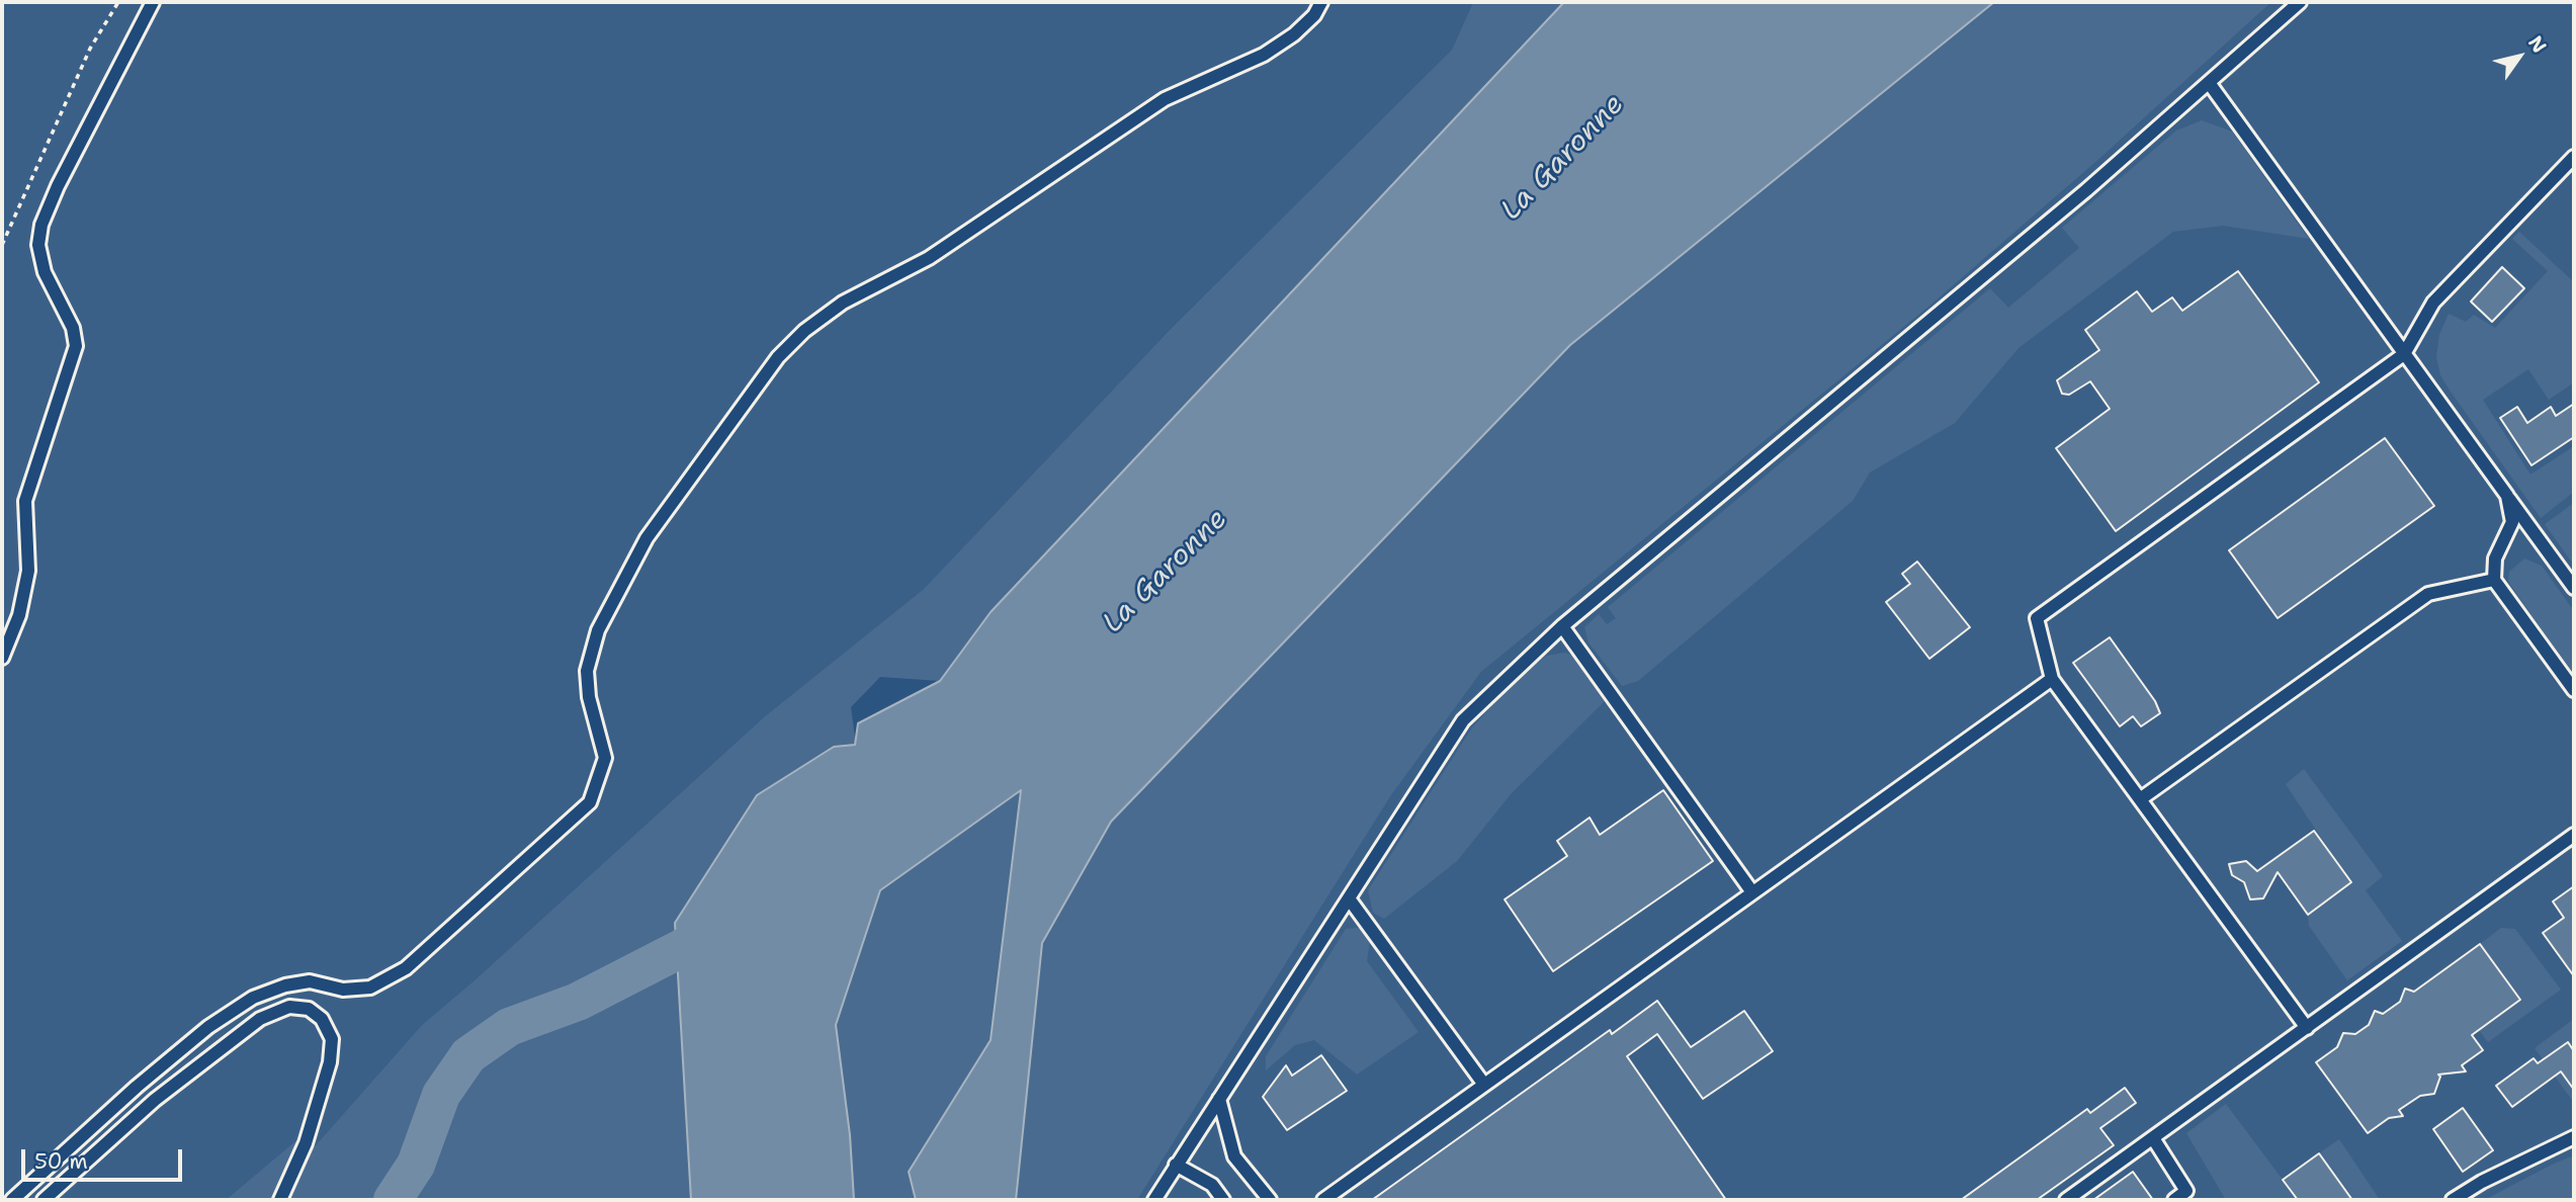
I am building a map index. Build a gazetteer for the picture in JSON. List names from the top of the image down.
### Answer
{
  "water": ["La Garonne"],
  "scale_bar": "50 m",
  "north": "top right"
}
